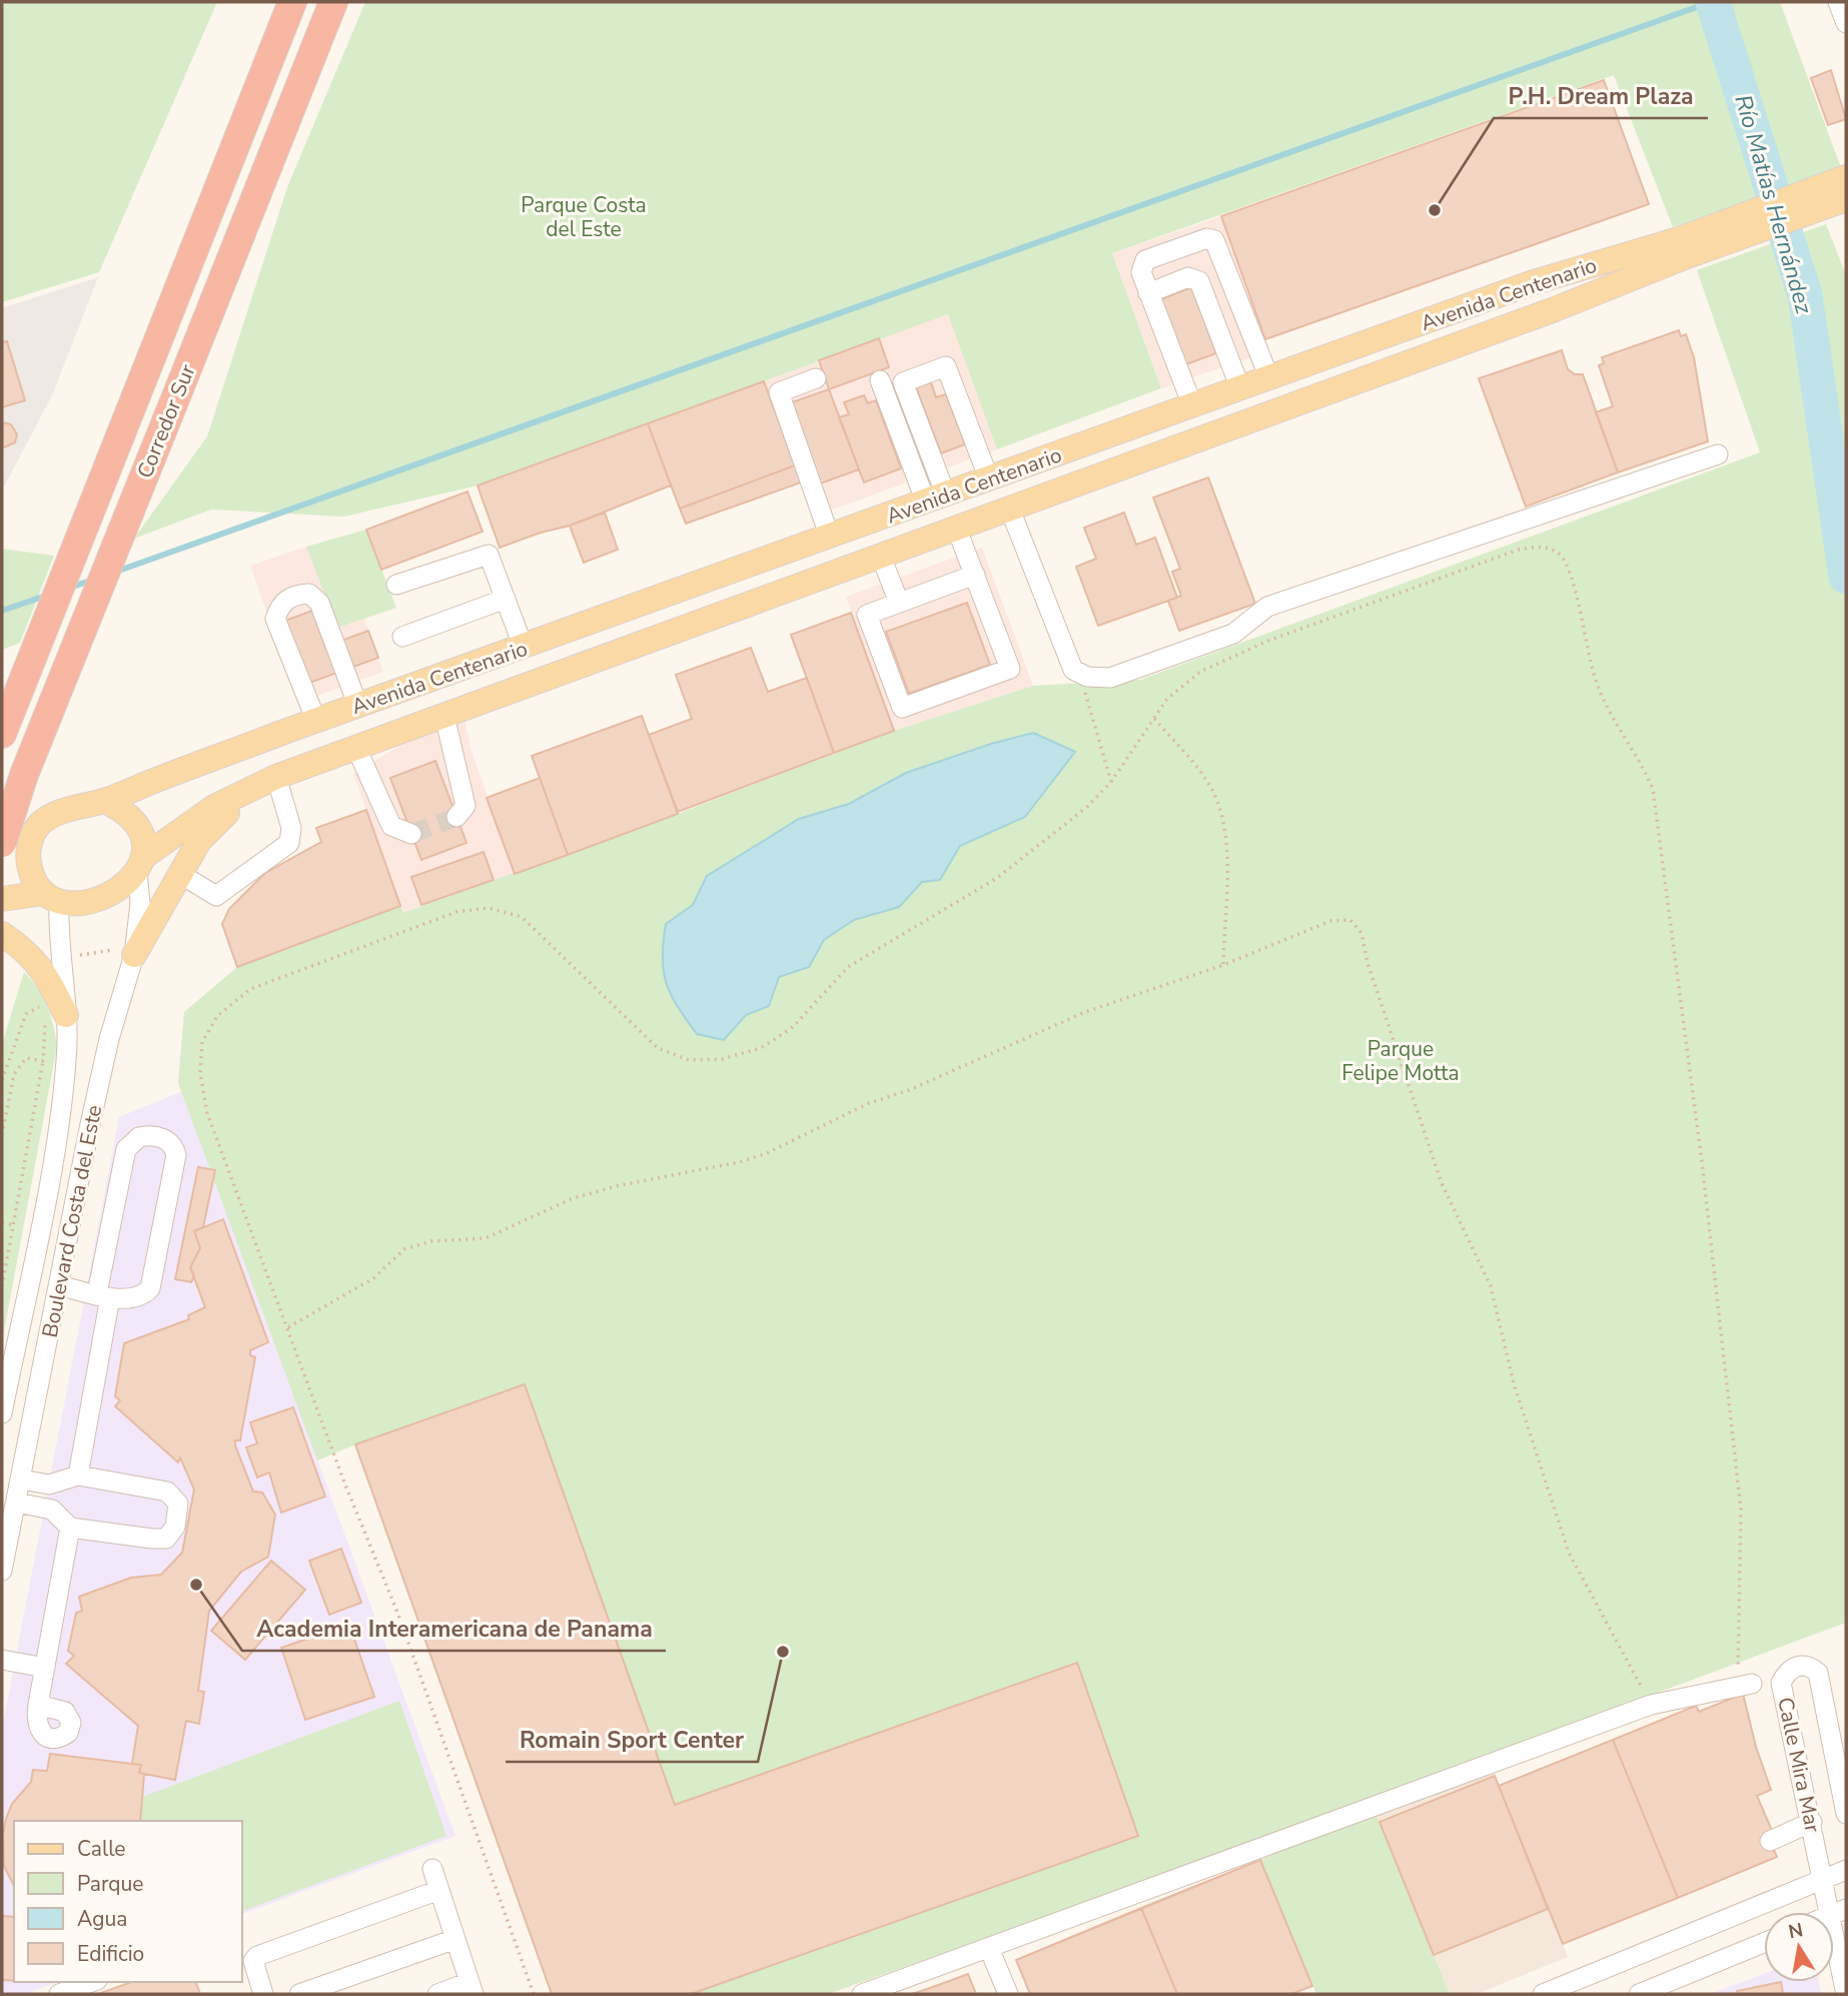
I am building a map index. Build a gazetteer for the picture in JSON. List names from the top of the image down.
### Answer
{
  "streets": {
    "highway": ["Corredor Sur"],
    "main road": ["Avenida Centenario"],
    "street": ["Boulevard Costa del Este", "Calle Mira Mar"]
  },
  "crossings": [
    ["Avenida Centenario", "Boulevard Costa del Este"]
  ],
  "water": ["Río Matías Hernández"],
  "parks": ["Parque Costa del Este", "Parque Felipe Motta"],
  "places": ["P.H. Dream Plaza", "Academia Interamericana de Panama", "Romain Sport Center"],
  "legend": [
    "Calle",
    "Parque",
    "Agua",
    "Edificio"
  ],
  "north": "top"
}
